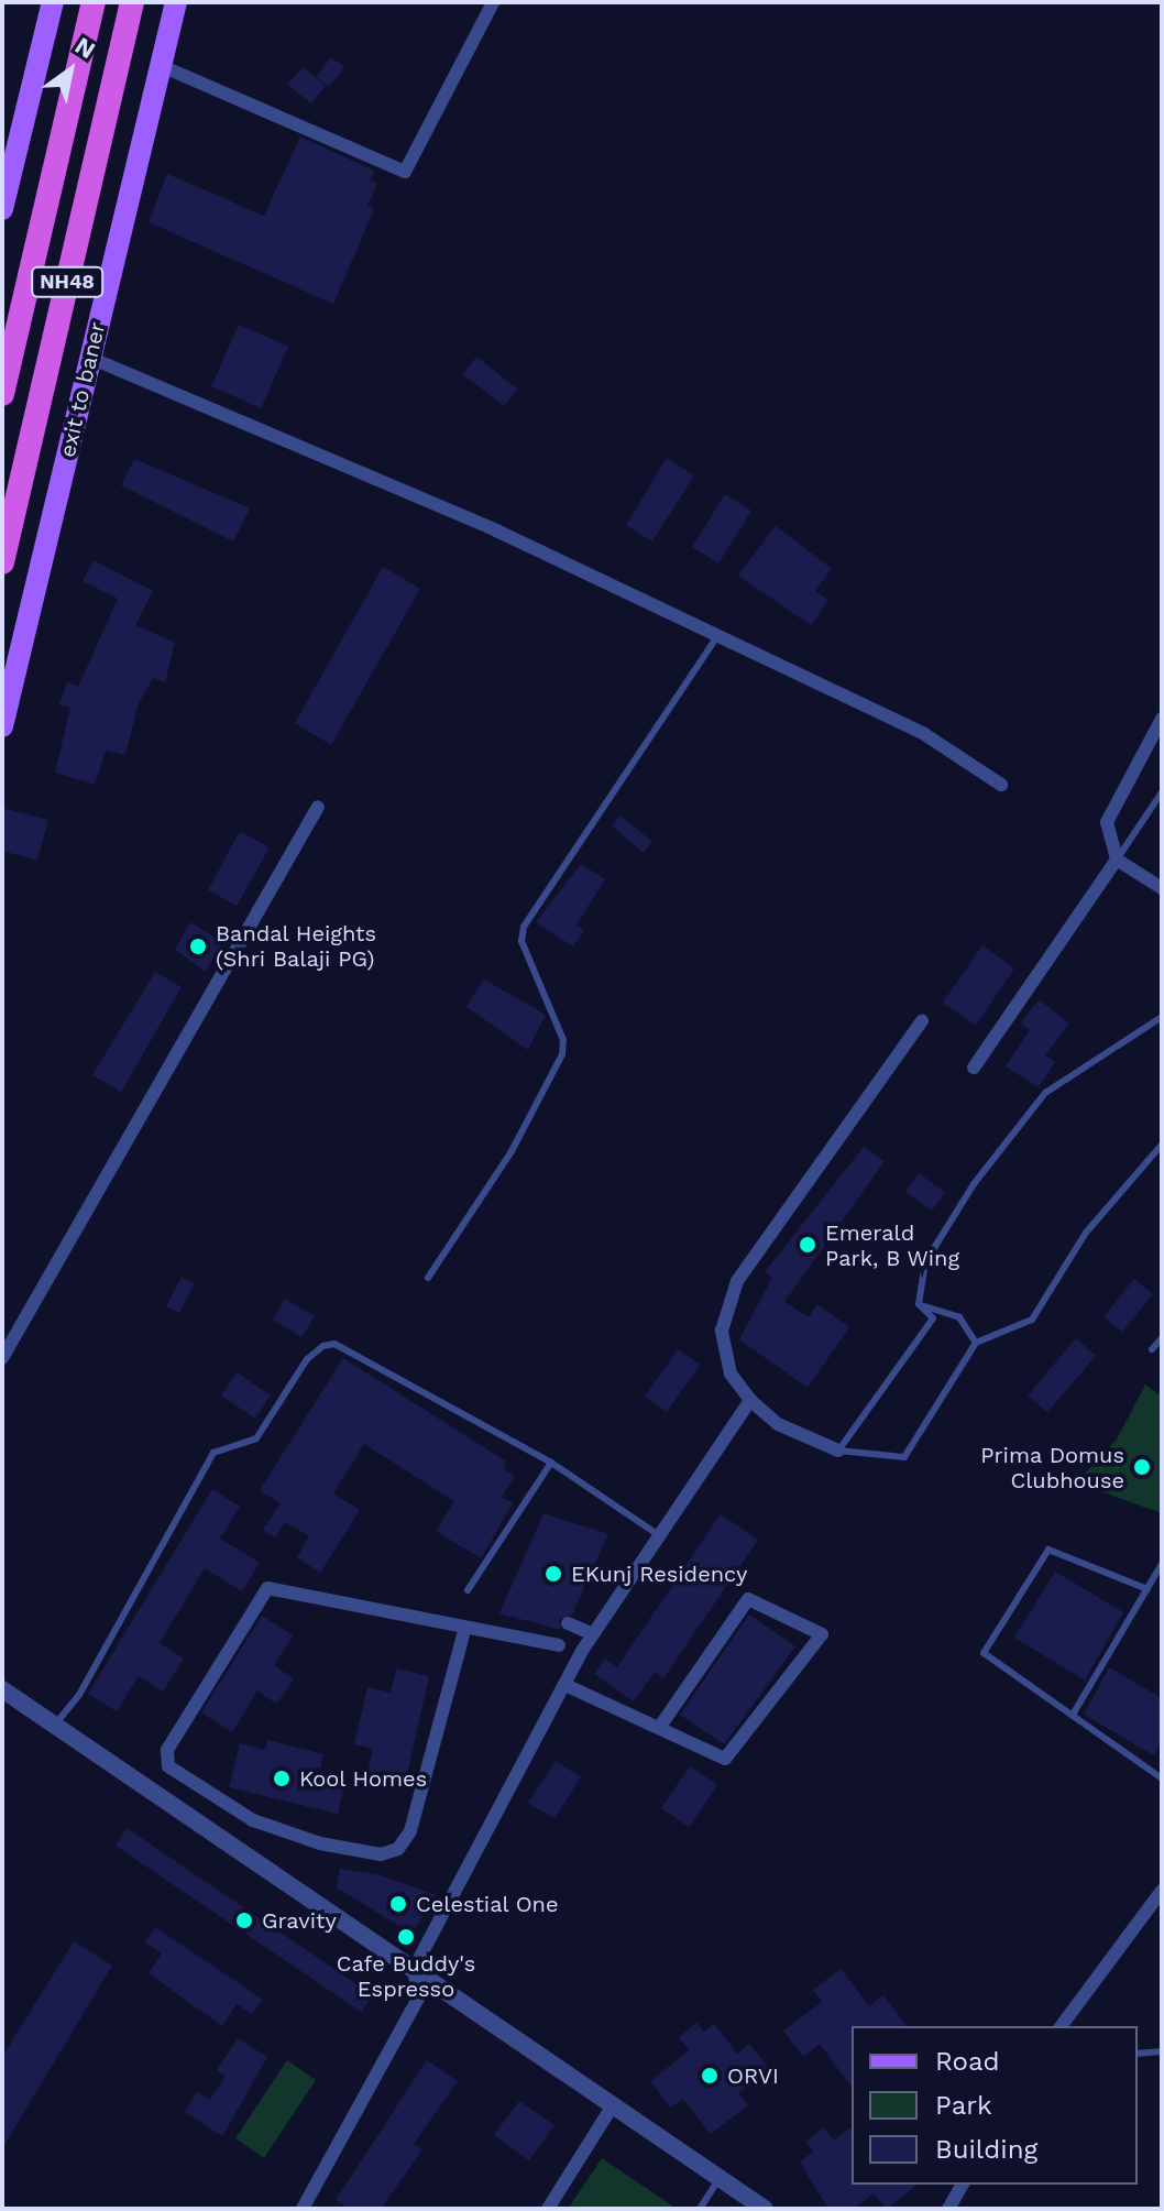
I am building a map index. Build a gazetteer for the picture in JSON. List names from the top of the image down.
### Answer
{
  "streets": {
    "highway": ["NH48"],
    "main road": ["exit to baner"]
  },
  "places": [
    "Bandal Heights (Shri Balaji PG)",
    "Emerald Park, B Wing",
    "Prima Domus Clubhouse",
    "EKunj Residency",
    "Kool Homes",
    "Celestial One",
    "Gravity",
    "Cafe Buddy's Espresso",
    "ORVI"
  ],
  "legend": ["Road", "Park", "Building"],
  "north": "top right"
}
